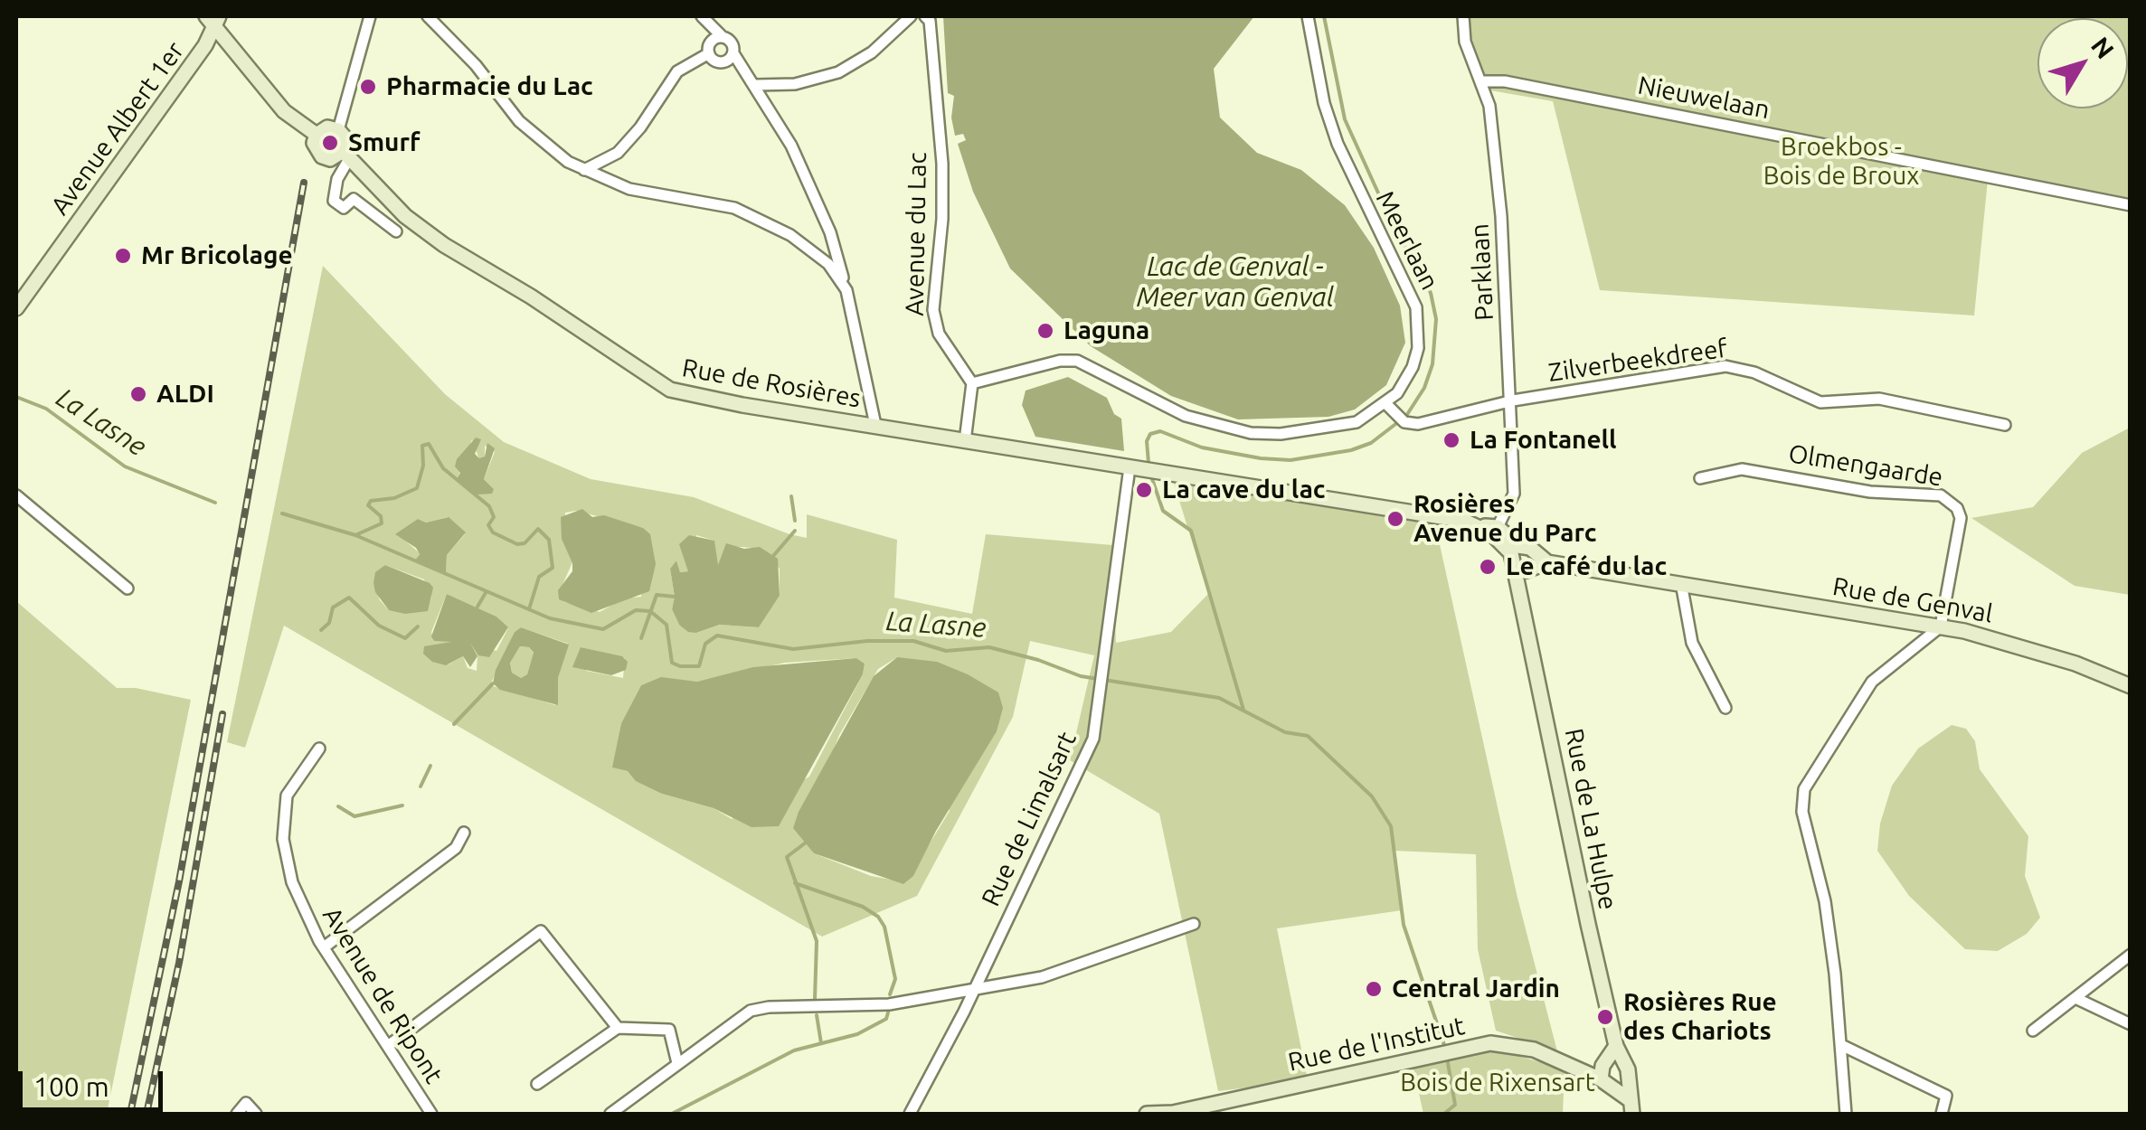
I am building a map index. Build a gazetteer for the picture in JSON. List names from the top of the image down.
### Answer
{
  "streets": {
    "street": [
      "Nieuwelaan",
      "Avenue Albert 1er",
      "Avenue du Lac",
      "Meerlaan",
      "Parklaan",
      "Zilverbeekdreef",
      "Rue de Rosières",
      "Olmengaarde",
      "Rue de Genval",
      "Rue de Limalsart",
      "Rue de La Hulpe",
      "Avenue de Ripont",
      "Rue de l'Institut"
    ]
  },
  "crossings": [
    ["Nieuwelaan", "Parklaan"],
    ["Avenue du Lac", "Meerlaan"],
    ["Meerlaan", "Zilverbeekdreef"],
    ["Parklaan", "Zilverbeekdreef"],
    ["Rue de Rosières", "Rue de Limalsart"],
    ["Olmengaarde", "Rue de Genval"],
    ["Rue de Genval", "Rue de La Hulpe"],
    ["Rue de La Hulpe", "Rue de l'Institut"]
  ],
  "water": ["Lac de Genval - Meer van Genval", "La Lasne"],
  "parks": ["Broekbos - Bois de Broux", "Bois de Rixensart"],
  "places": [
    "Pharmacie du Lac",
    "Smurf",
    "Mr Bricolage",
    "Laguna",
    "ALDI",
    "La Fontanell",
    "La cave du lac",
    "Rosières Avenue du Parc",
    "Le café du lac",
    "Central Jardin",
    "Rosières Rue des Chariots"
  ],
  "scale_bar": "100 m",
  "north": "top right"
}
